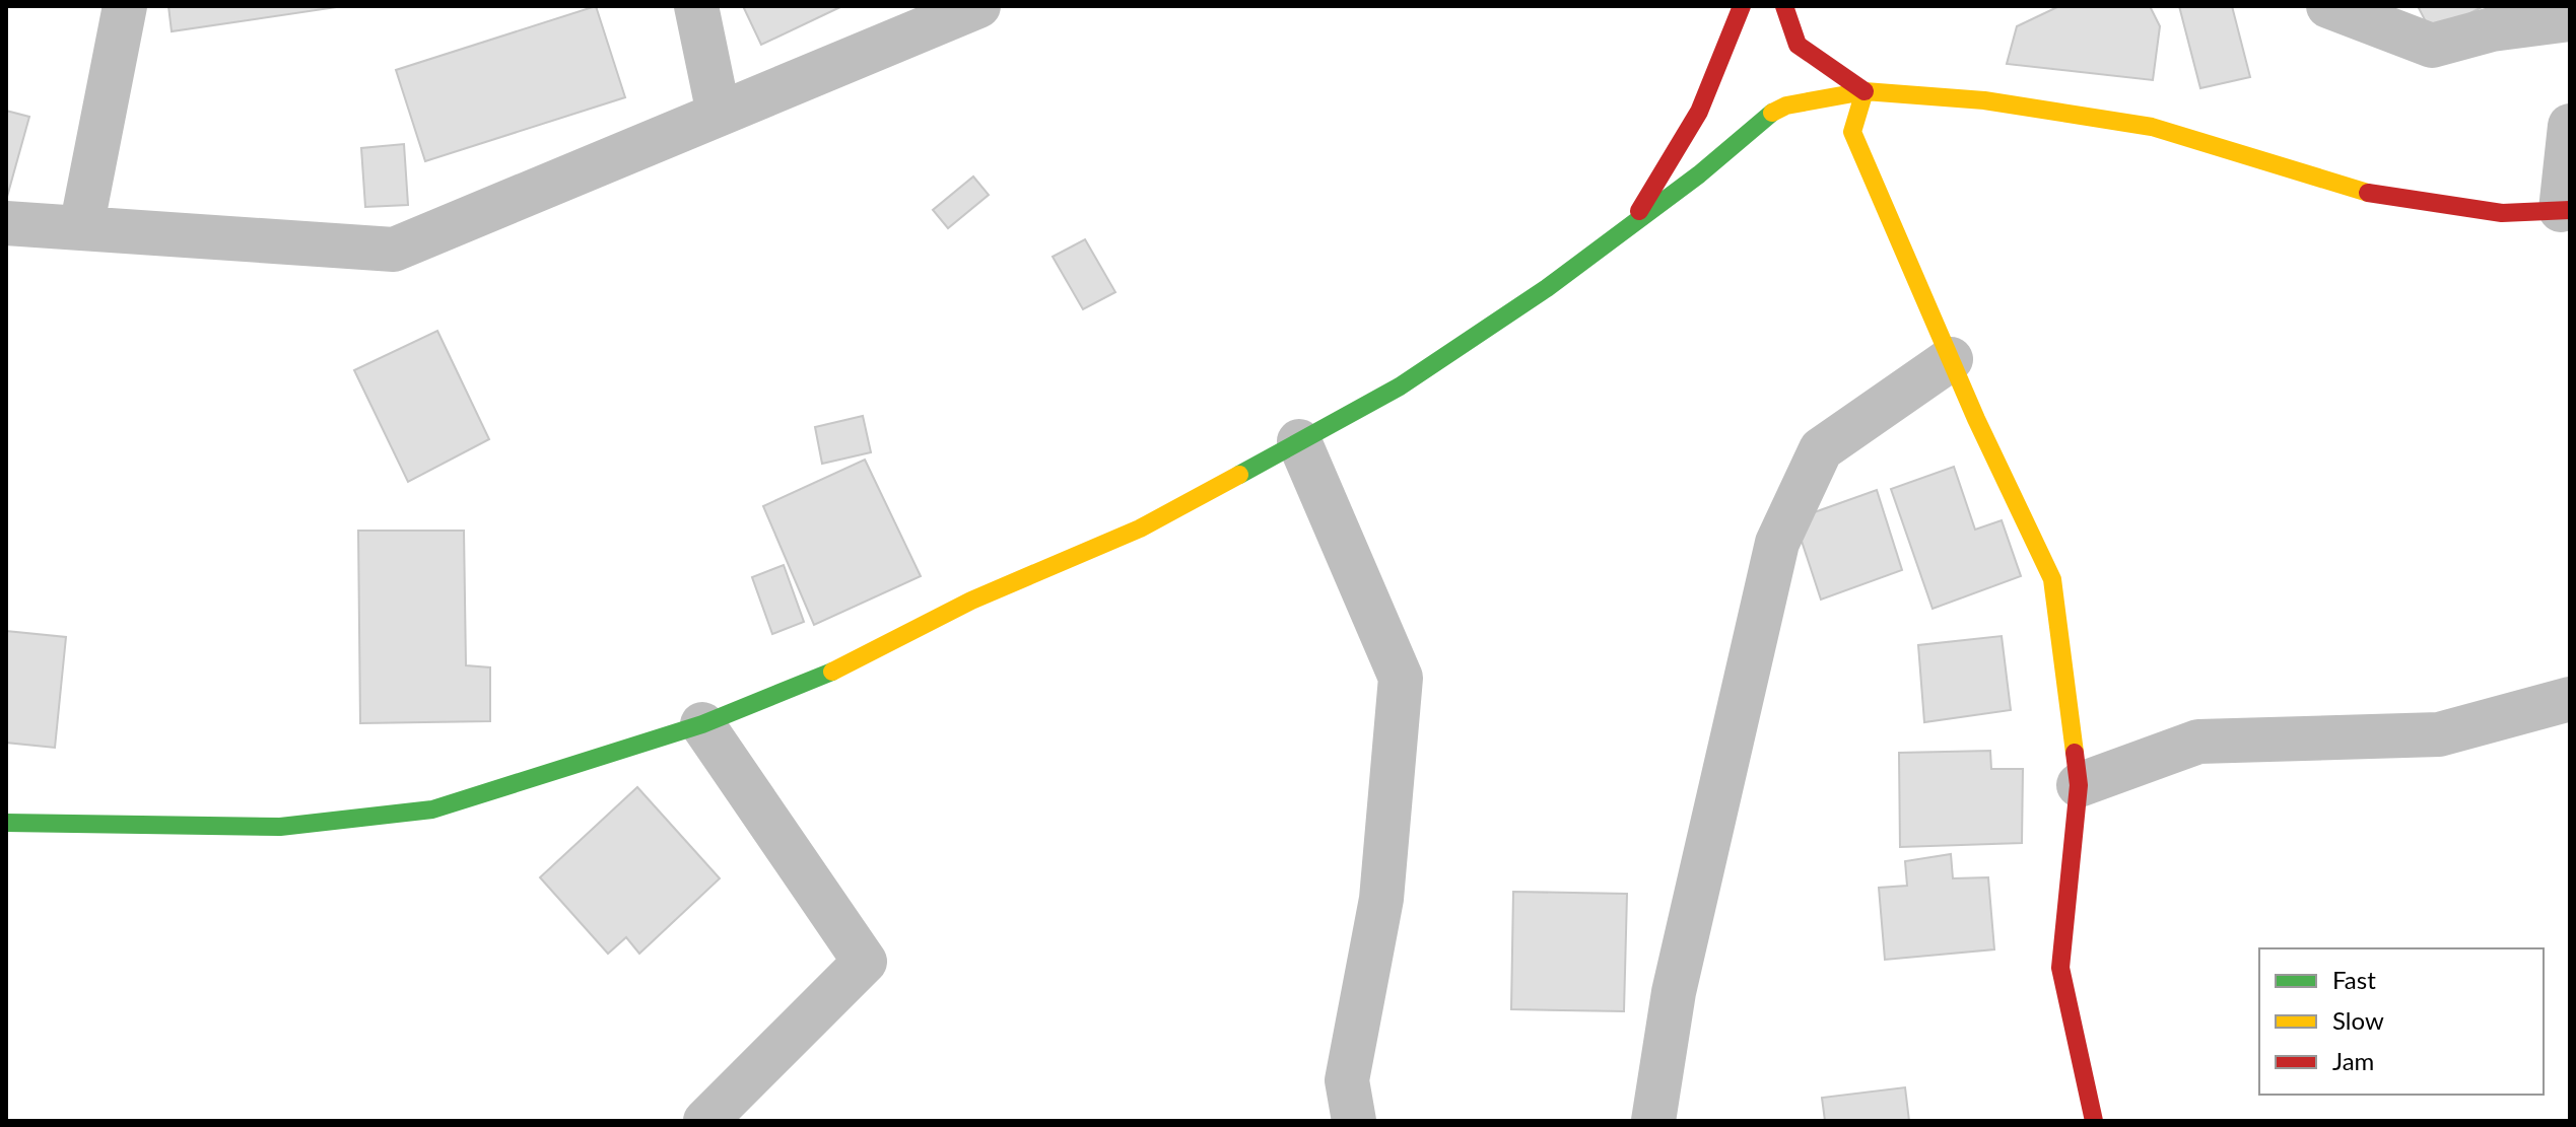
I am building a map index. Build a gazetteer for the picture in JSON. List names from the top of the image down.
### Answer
{
  "legend": ["Fast", "Slow", "Jam"]
}
